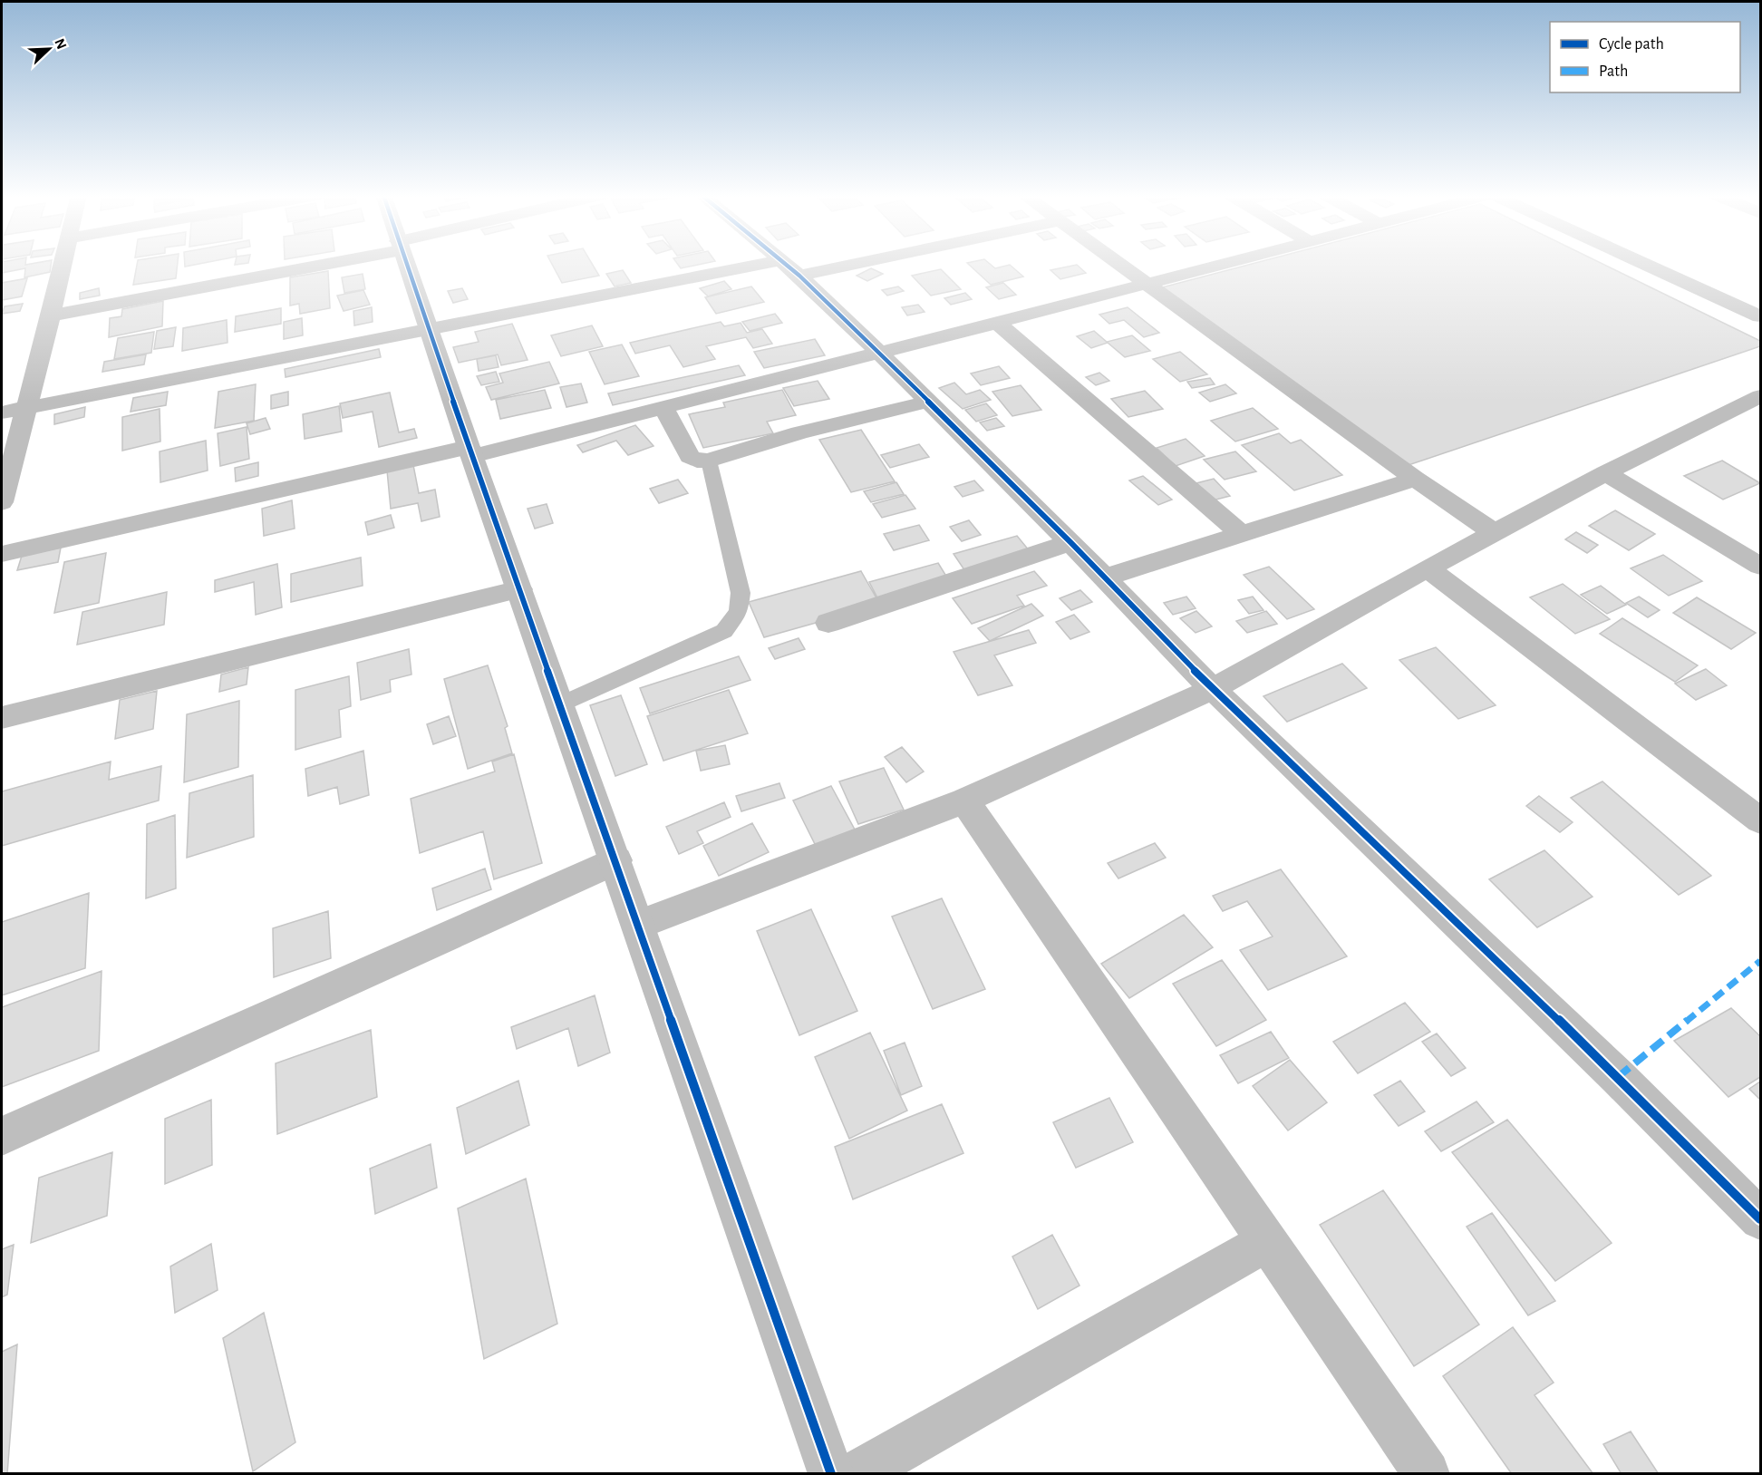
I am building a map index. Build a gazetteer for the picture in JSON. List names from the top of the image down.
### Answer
{
  "legend": ["Cycle path", "Path"],
  "north": "top right"
}
